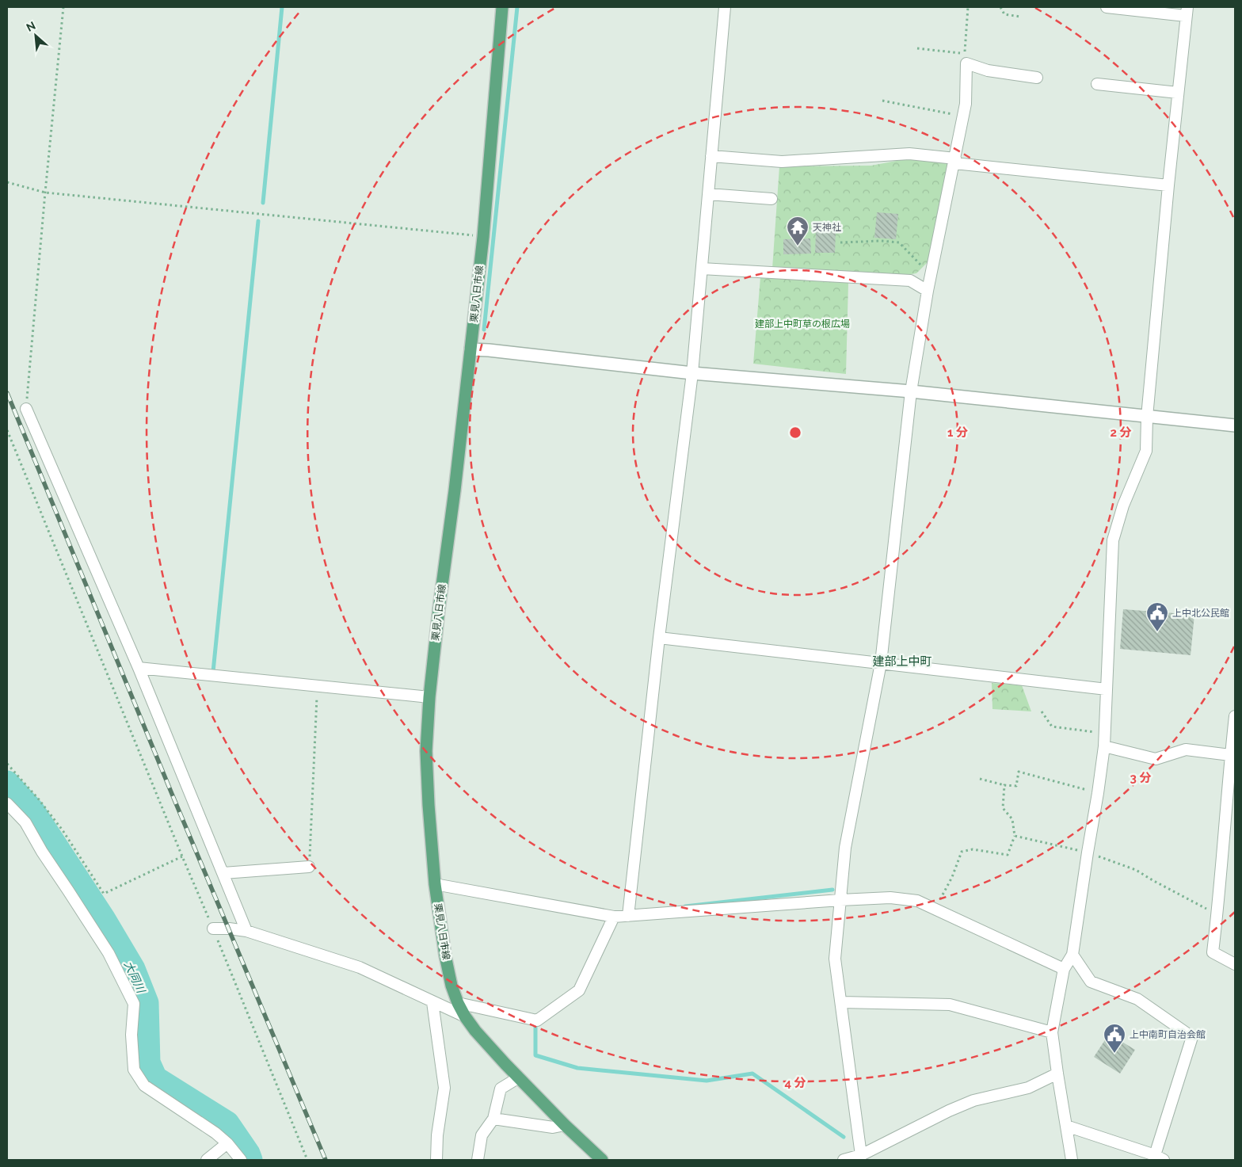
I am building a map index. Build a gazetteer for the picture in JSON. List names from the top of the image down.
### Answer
{
  "streets": {
    "main road": ["栗見八日市線"]
  },
  "districts": ["建部上中町"],
  "water": ["大同川"],
  "parks": ["建部上中町草の根広場"],
  "places": {
    "temple": ["天神社"],
    "public building": ["上中北公民館", "上中南町自治会館"]
  },
  "north": "top left",
  "rings": [
    "1 分",
    "2 分",
    "3 分",
    "4 分"
  ]
}
